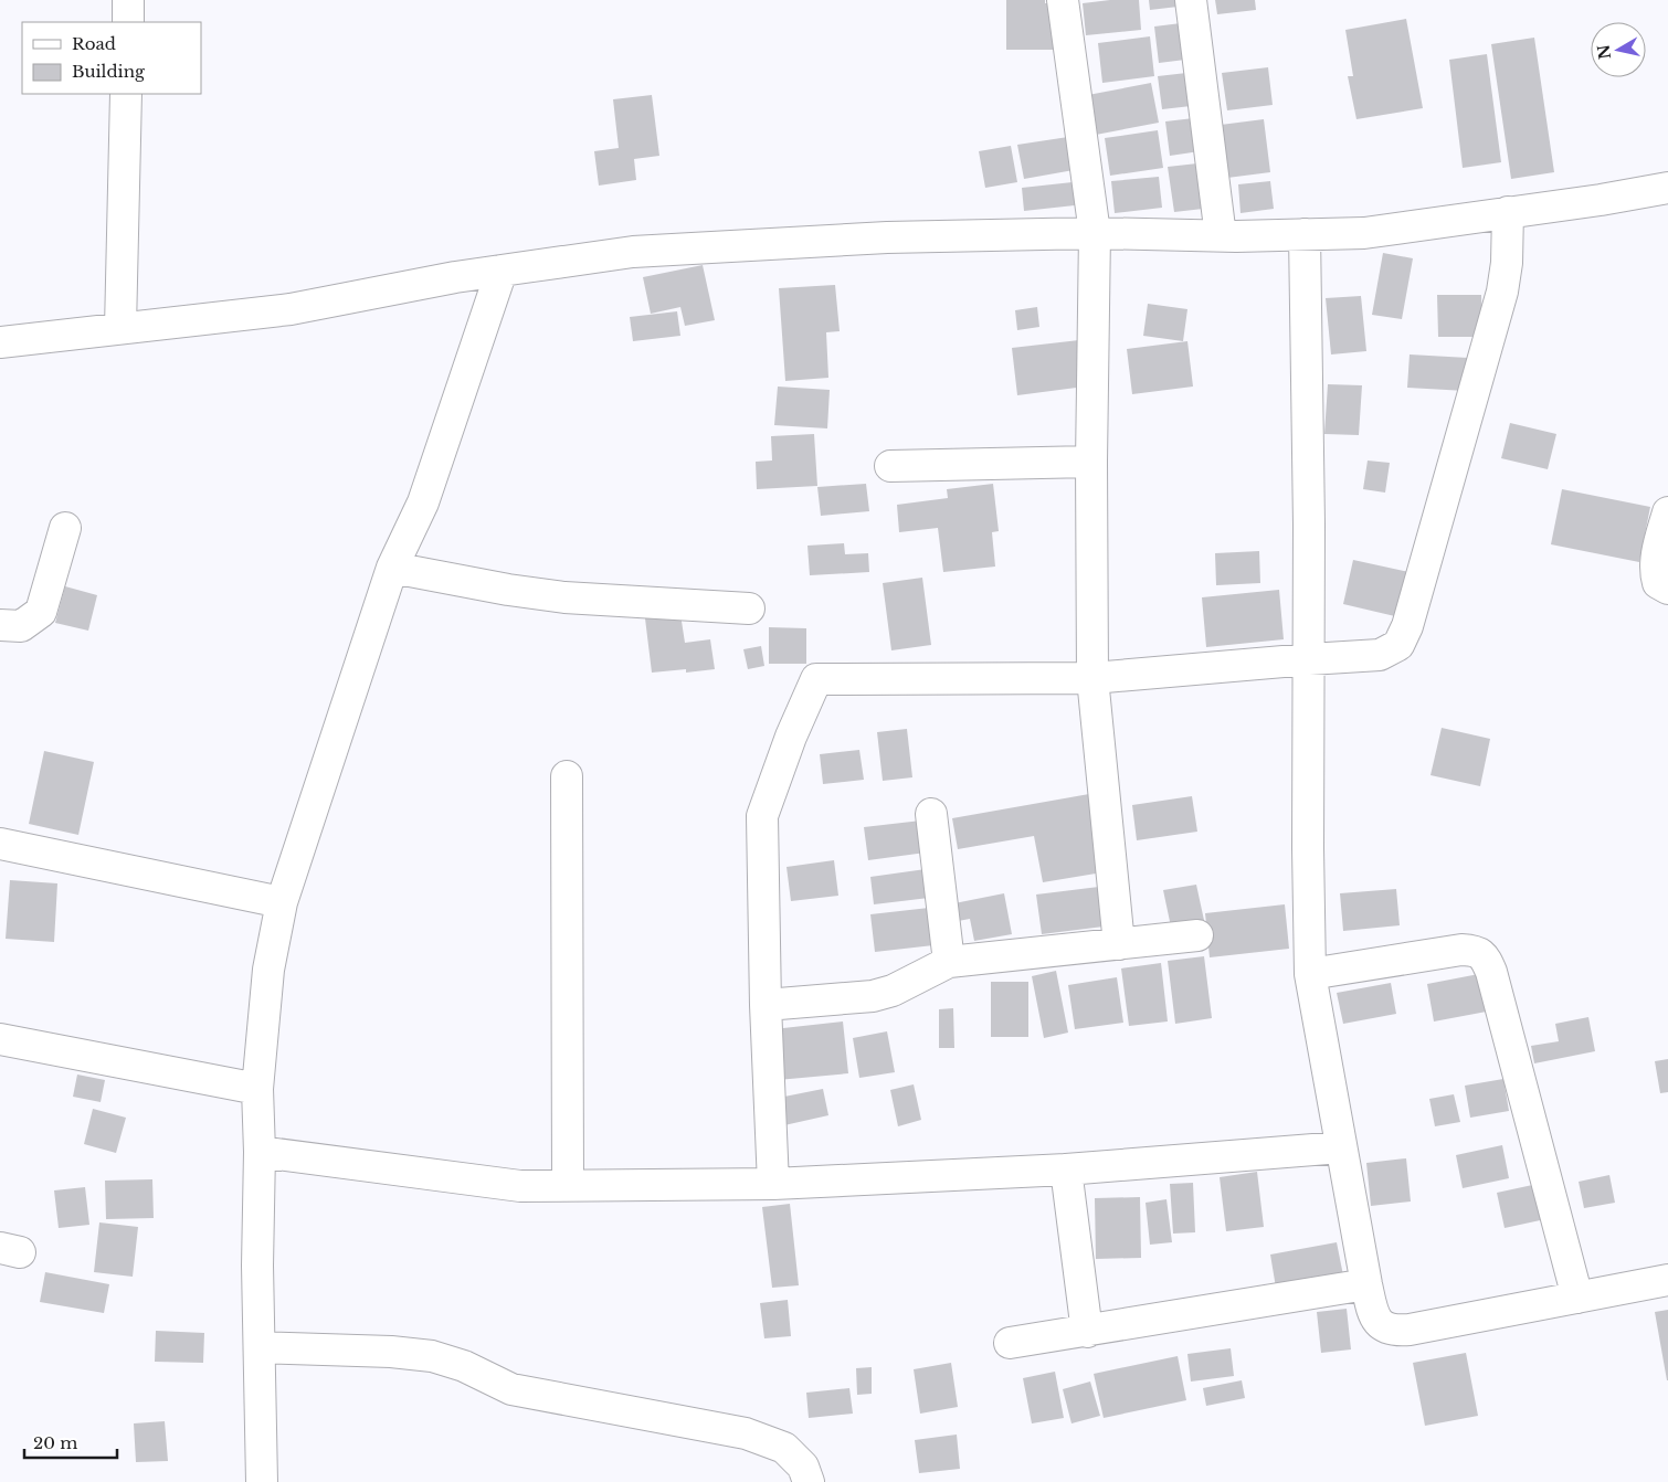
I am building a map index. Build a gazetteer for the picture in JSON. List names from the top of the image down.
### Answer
{
  "legend": ["Road", "Building"],
  "scale_bar": "20 m",
  "north": "left"
}
